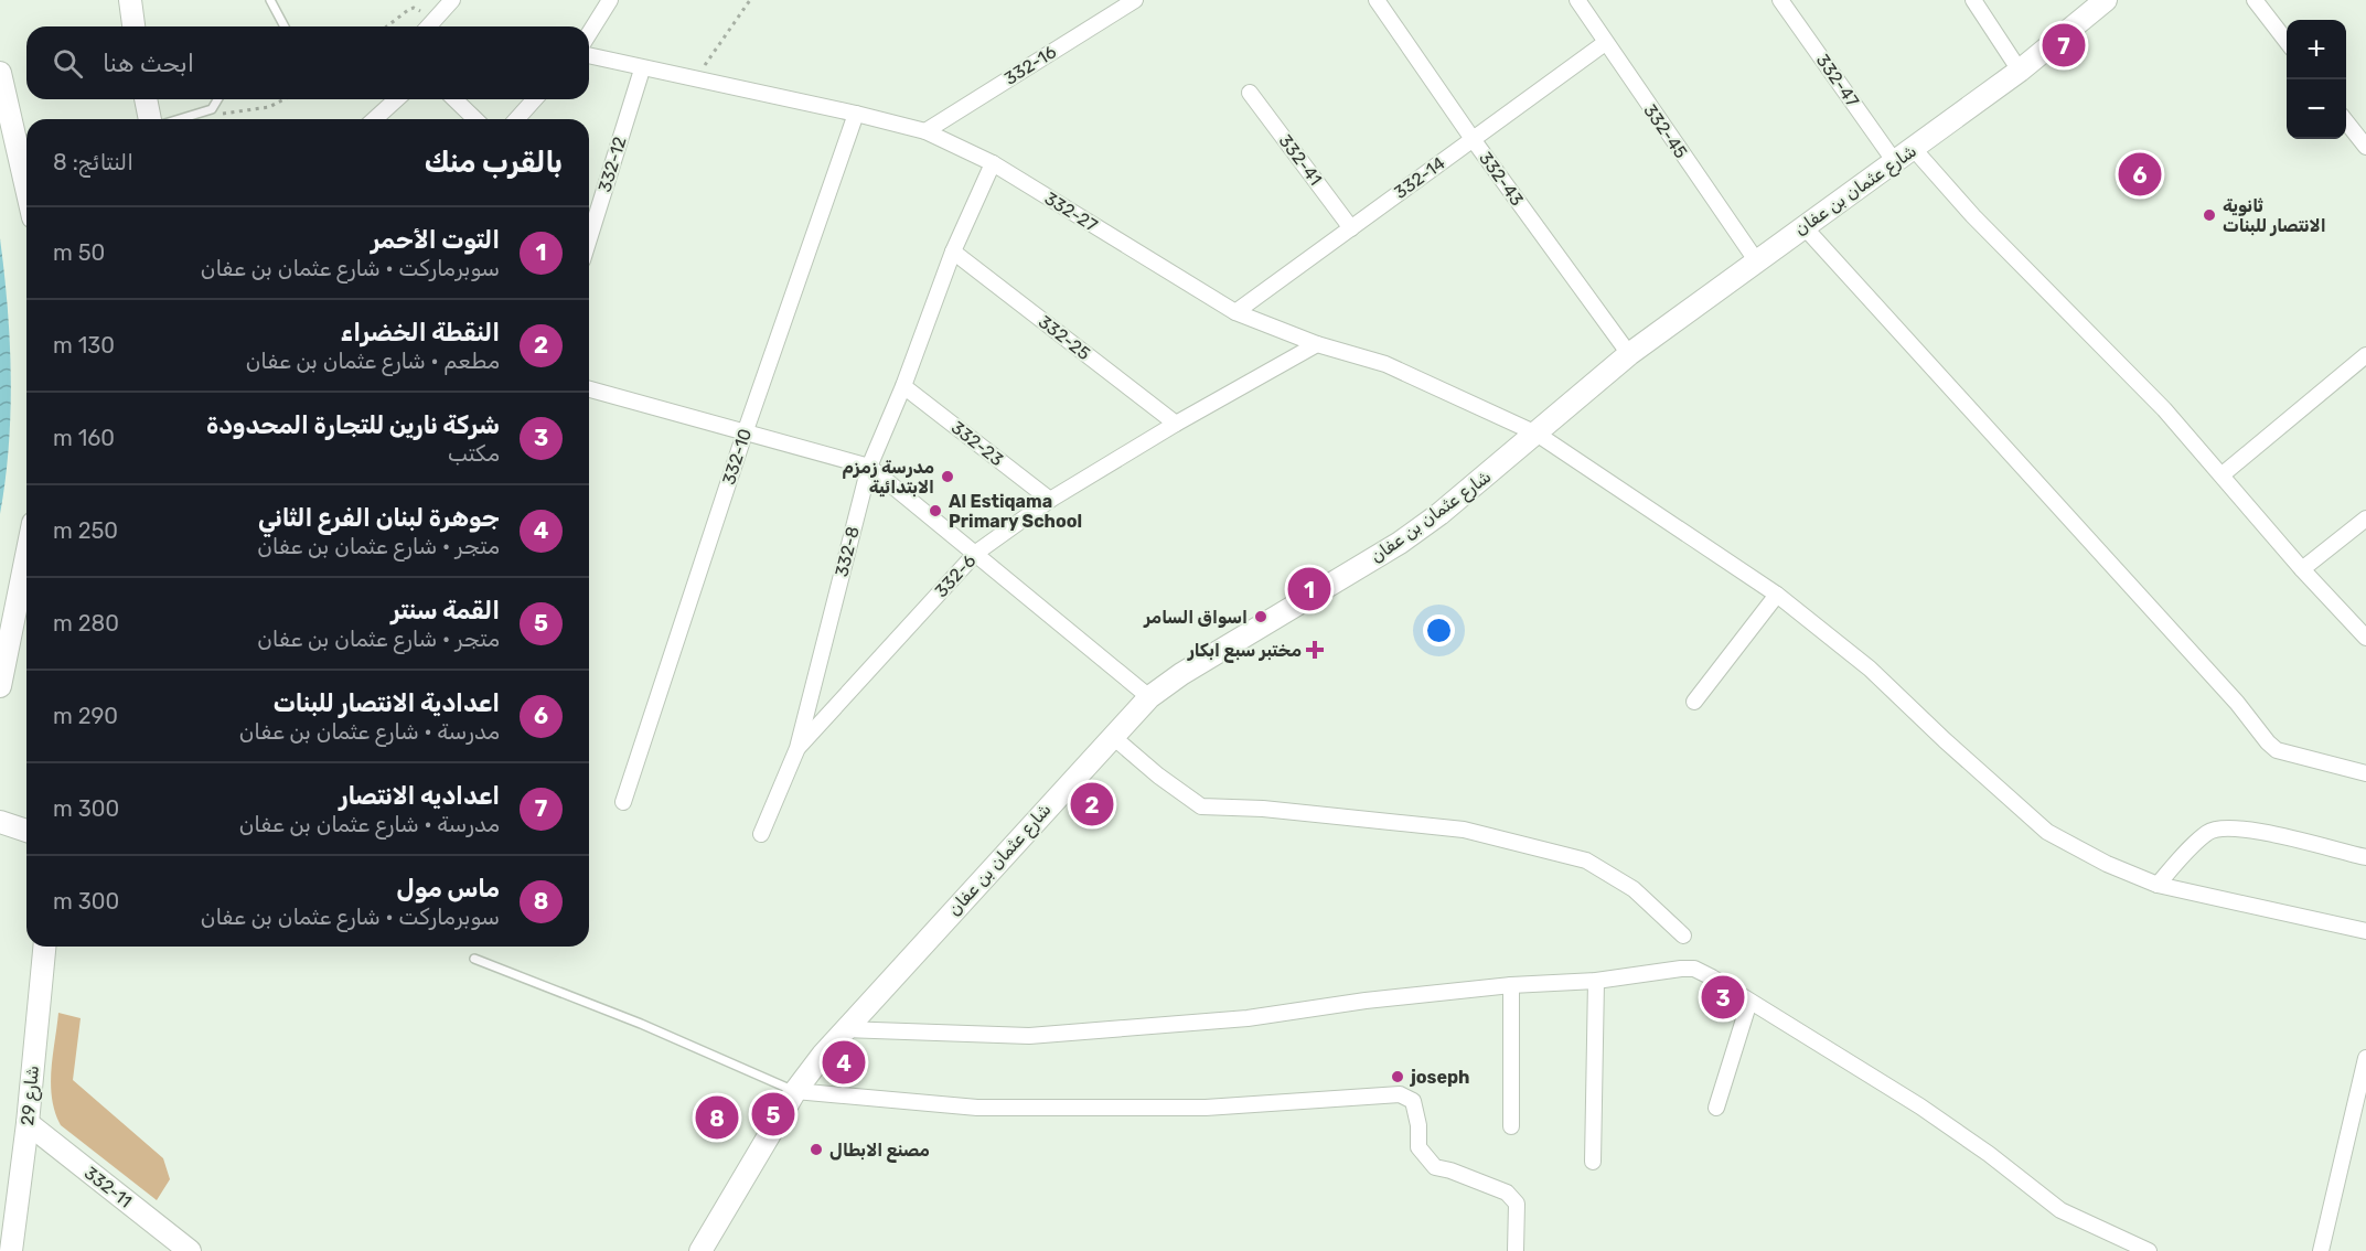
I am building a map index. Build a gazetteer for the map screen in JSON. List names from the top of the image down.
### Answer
{
  "streets": {
    "street": [
      "332-16",
      "332-47",
      "332-45",
      "332-41",
      "332-12",
      "332-14",
      "332-43",
      "شارع عثمان بن عفان",
      "332-27",
      "332-25",
      "332-23",
      "332-10",
      "332-8",
      "332-6",
      "شارع 29",
      "332-11"
    ]
  },
  "crossings": [
    ["332-16", "332-27"],
    ["332-47", "شارع عثمان بن عفان"],
    ["332-45", "332-14"],
    ["332-45", "شارع عثمان بن عفان"],
    ["332-41", "332-14"],
    ["332-12", "332-27"],
    ["332-14", "332-43"],
    ["332-14", "332-27"],
    ["332-43", "شارع عثمان بن عفان"],
    ["شارع عثمان بن عفان", "332-27"],
    ["332-27", "332-10"],
    ["332-27", "332-8"],
    ["332-27", "332-6"],
    ["332-25", "332-8"],
    ["332-25", "332-6"],
    ["332-23", "332-8"],
    ["332-23", "332-6"],
    ["332-8", "332-6"],
    ["شارع 29", "332-11"]
  ],
  "places": {
    "other": [
      "ثانوية الانتصار للبنات",
      "مدرسة زمزم الابتدائية",
      "Al Estiqama Primary School",
      "اسواق السامر",
      "joseph",
      "مصنع الابطال"
    ],
    "health": ["مختبر سبع ابكار"]
  },
  "page": {
    "map_buttons": ["+", "−"],
    "pins": [
      "7",
      "6",
      "1",
      "2",
      "3",
      "4",
      "5",
      "8"
    ],
    "search": "ابحث هنا",
    "heading": ["بالقرب منك", "النتائج: 8"],
    "list": [
      {
        "mark": "1",
        "name": "التوت الأحمر",
        "note": "سوبرماركت · شارع عثمان بن عفان",
        "value": "50 m"
      },
      {
        "mark": "2",
        "name": "النقطة الخضراء",
        "note": "مطعم · شارع عثمان بن عفان",
        "value": "130 m"
      },
      {
        "mark": "3",
        "name": "شركة نارين للتجارة المحدودة",
        "note": "مكتب",
        "value": "160 m"
      },
      {
        "mark": "4",
        "name": "جوهرة لبنان الفرع الثاني",
        "note": "متجر · شارع عثمان بن عفان",
        "value": "250 m"
      },
      {
        "mark": "5",
        "name": "القمة سنتر",
        "note": "متجر · شارع عثمان بن عفان",
        "value": "280 m"
      },
      {
        "mark": "6",
        "name": "اعدادية الانتصار للبنات",
        "note": "مدرسة · شارع عثمان بن عفان",
        "value": "290 m"
      },
      {
        "mark": "7",
        "name": "اعداديه الانتصار",
        "note": "مدرسة · شارع عثمان بن عفان",
        "value": "300 m"
      },
      {
        "mark": "8",
        "name": "ماس مول",
        "note": "سوبرماركت · شارع عثمان بن عفان",
        "value": "300 m"
      }
    ]
  }
}
